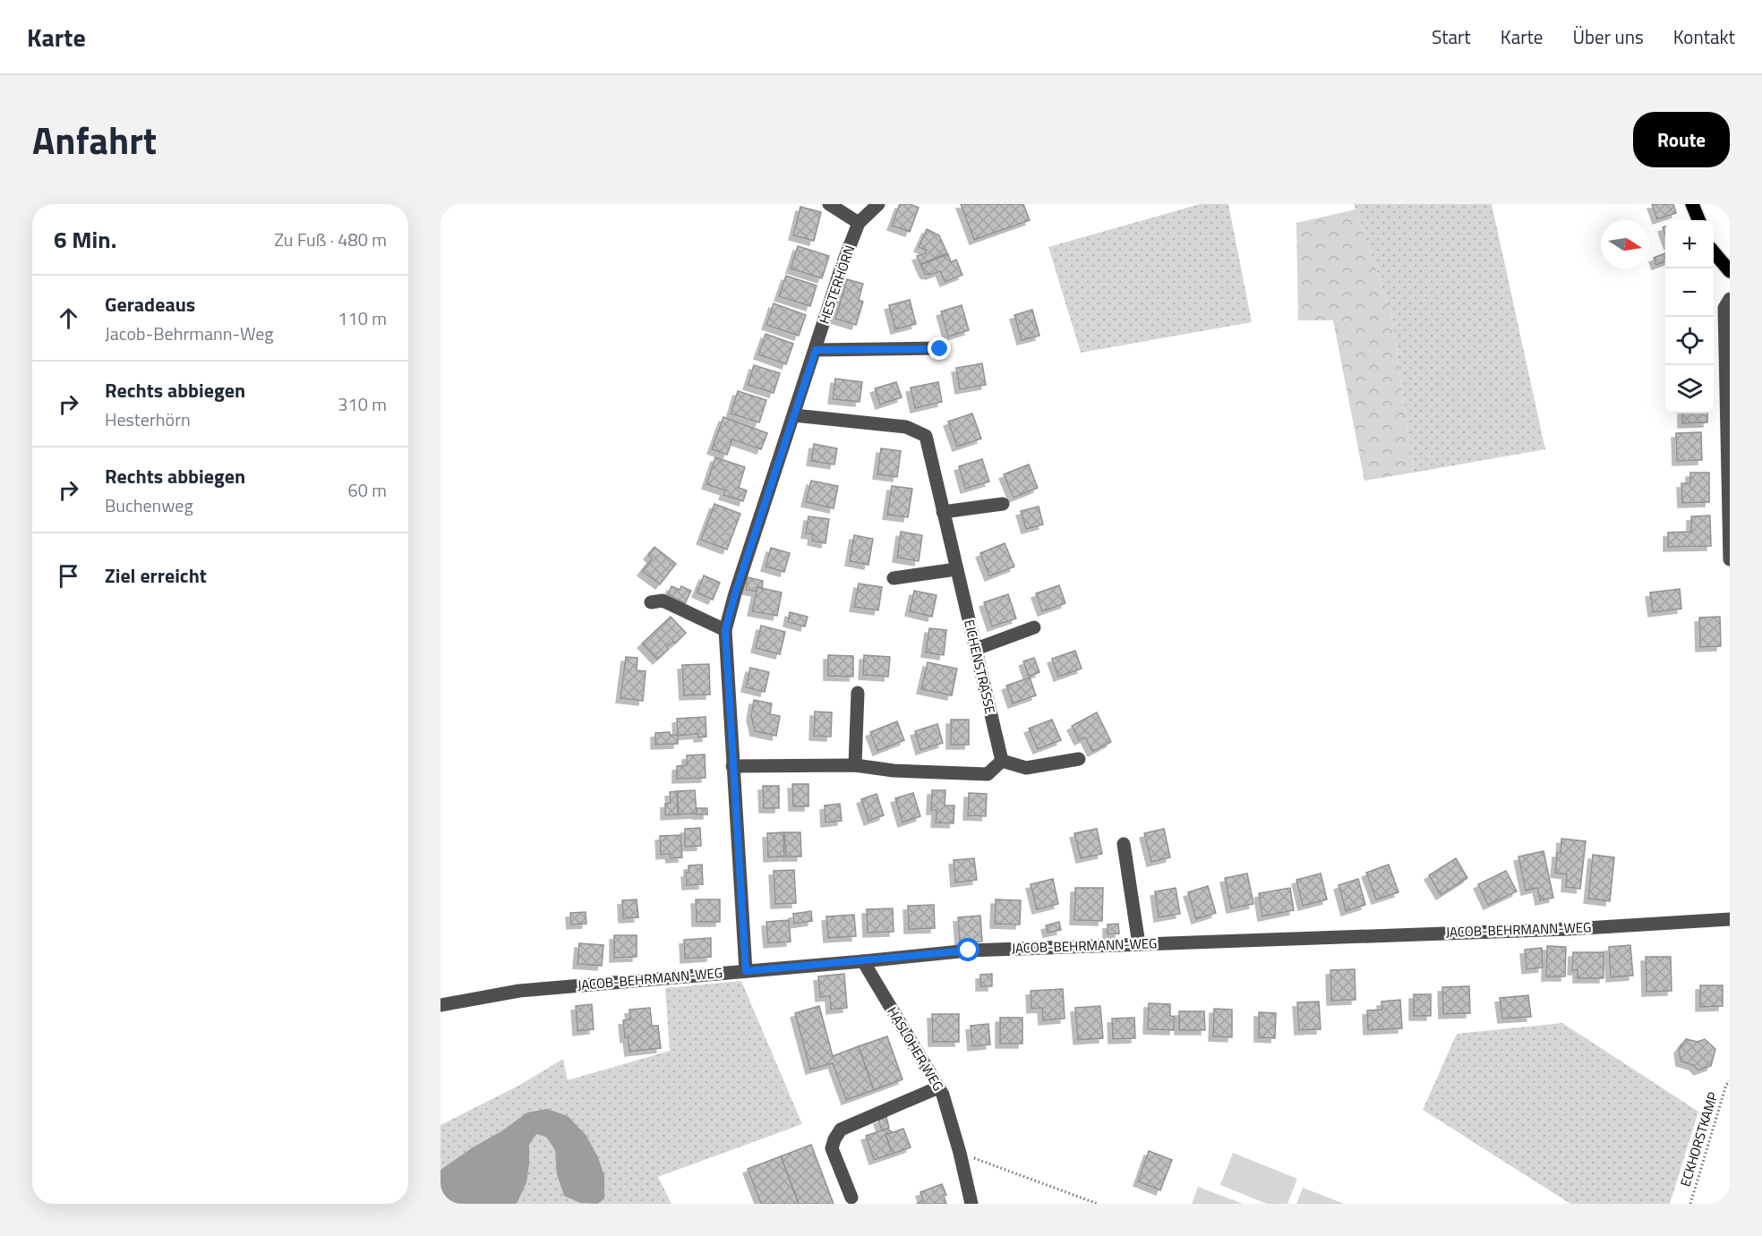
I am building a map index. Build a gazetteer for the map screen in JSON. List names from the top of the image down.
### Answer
{
  "streets": {
    "street": [
      "HESTERHÖRN",
      "EICHENSTRASSE",
      "JACOB-BEHRMANN-WEG",
      "HASLOHER WEG"
    ],
    "path": ["ECKHORSTKAMP"]
  },
  "crossings": [
    ["HESTERHÖRN", "EICHENSTRASSE"],
    ["HESTERHÖRN", "JACOB-BEHRMANN-WEG"],
    ["JACOB-BEHRMANN-WEG", "HASLOHER WEG"]
  ],
  "north": "right",
  "page": {
    "header": "Karte",
    "nav": [
      "Start",
      "Karte",
      "Über uns",
      "Kontakt"
    ],
    "title": "Anfahrt",
    "buttons": "Route",
    "heading": ["6 Min.", "Zu Fuß · 480 m"],
    "map_buttons": ["+", "−"],
    "list": [
      ["Geradeaus", "Jacob-Behrmann-Weg", "110 m"],
      ["Rechts abbiegen", "Hesterhörn", "310 m"],
      ["Rechts abbiegen", "Buchenweg", "60 m"],
      "Ziel erreicht"
    ]
  }
}
